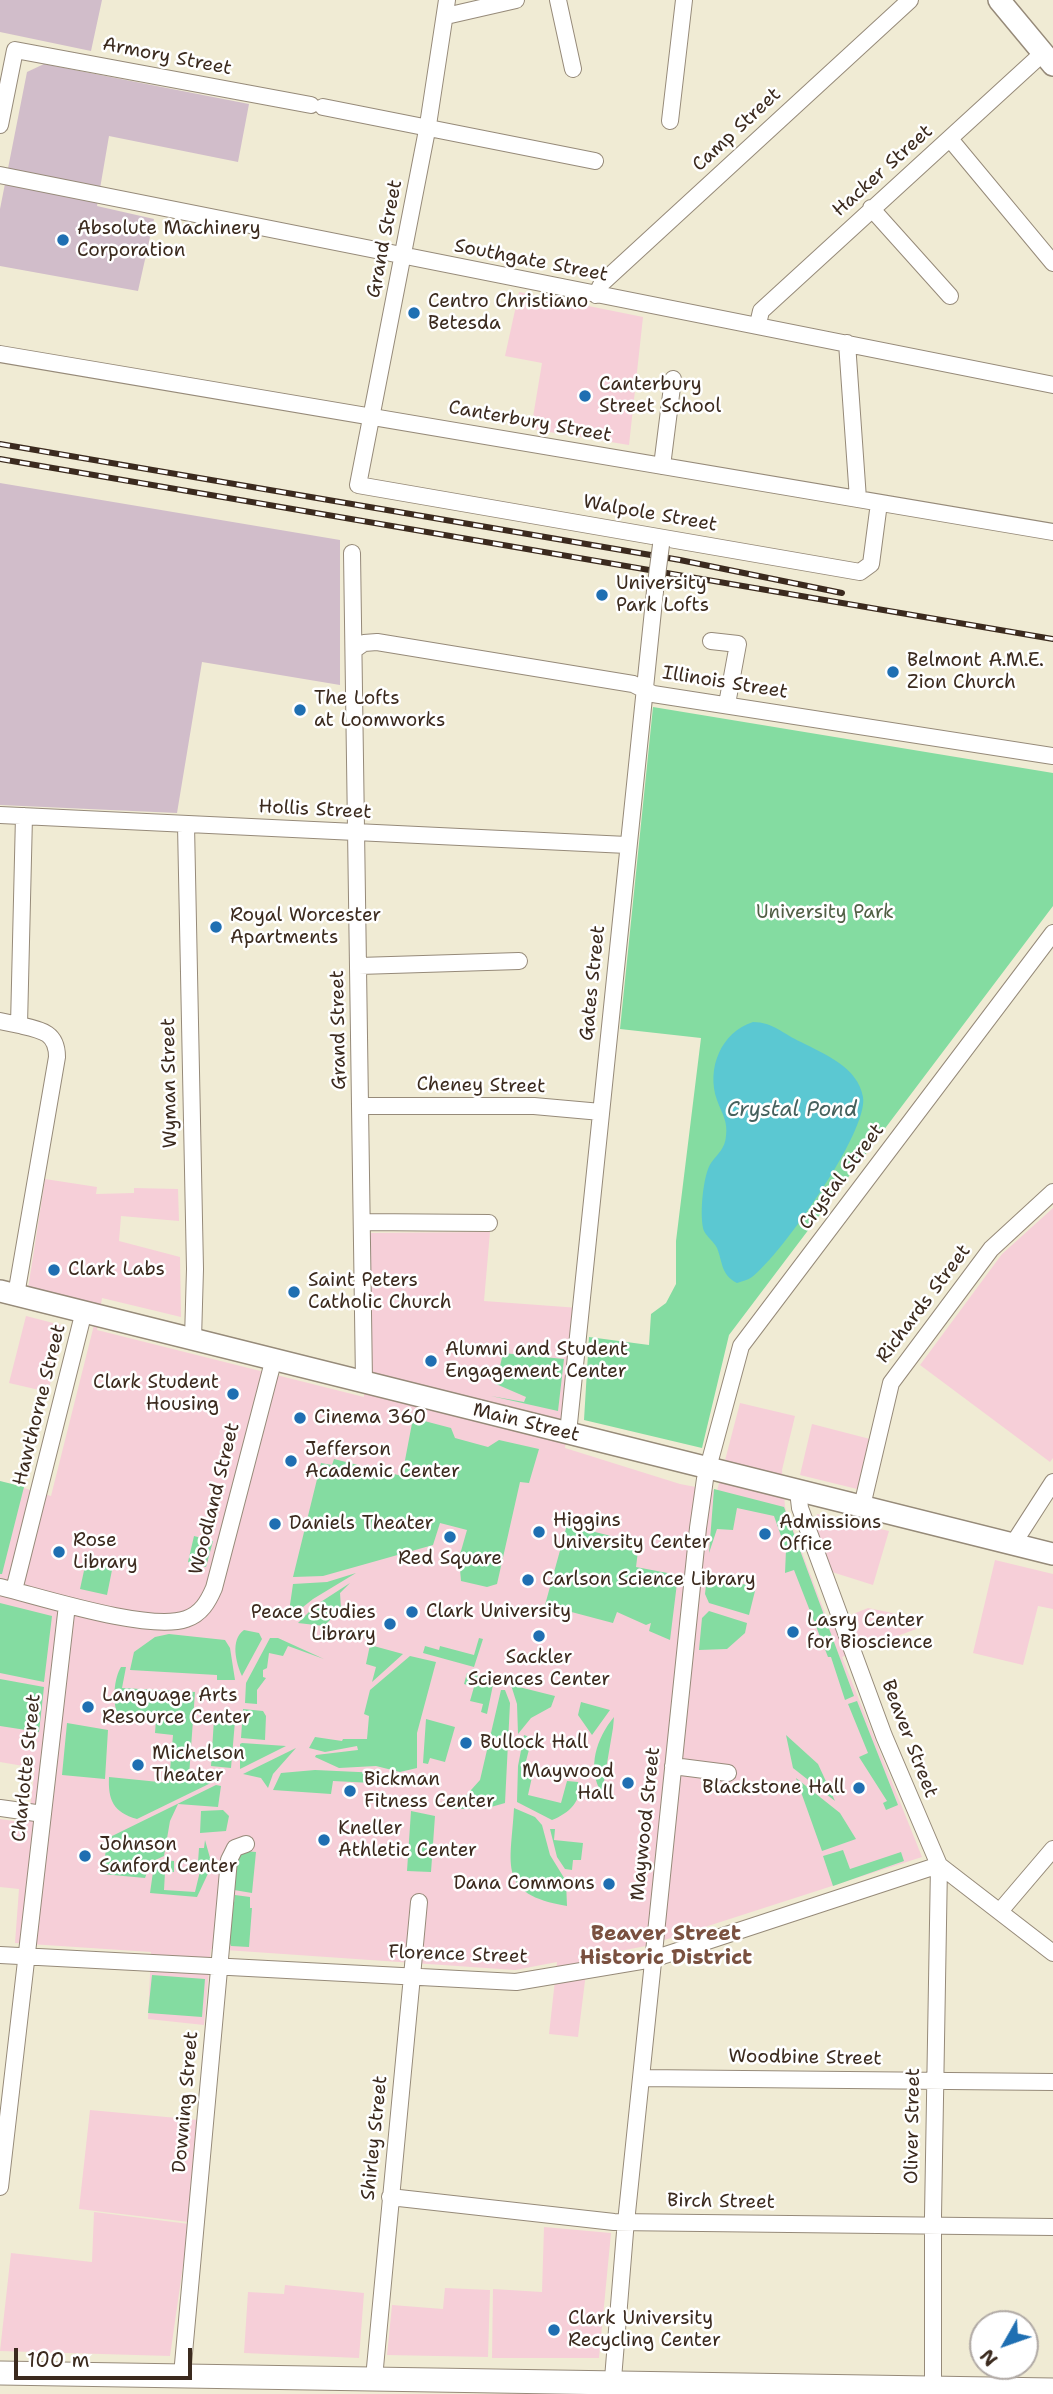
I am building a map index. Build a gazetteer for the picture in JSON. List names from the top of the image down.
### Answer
{
  "streets": {
    "main road": ["Main Street"],
    "street": [
      "Armory Street",
      "Camp Street",
      "Hacker Street",
      "Grand Street",
      "Southgate Street",
      "Canterbury Street",
      "Walpole Street",
      "Illinois Street",
      "Hollis Street",
      "Gates Street",
      "Wyman Street",
      "Cheney Street",
      "Crystal Street",
      "Richards Street",
      "Hawthorne Street",
      "Woodland Street",
      "Beaver Street",
      "Charlotte Street",
      "Maywood Street",
      "Florence Street",
      "Woodbine Street",
      "Downing Street",
      "Oliver Street",
      "Shirley Street",
      "Birch Street"
    ]
  },
  "crossings": [
    ["Armory Street", "Grand Street"],
    ["Camp Street", "Southgate Street"],
    ["Hacker Street", "Southgate Street"],
    ["Grand Street", "Southgate Street"],
    ["Grand Street", "Canterbury Street"],
    ["Grand Street", "Walpole Street"],
    ["Grand Street", "Illinois Street"],
    ["Grand Street", "Hollis Street"],
    ["Grand Street", "Cheney Street"],
    ["Grand Street", "Main Street"],
    ["Canterbury Street", "Walpole Street"],
    ["Walpole Street", "Gates Street"],
    ["Illinois Street", "Gates Street"],
    ["Hollis Street", "Gates Street"],
    ["Hollis Street", "Wyman Street"],
    ["Gates Street", "Cheney Street"],
    ["Gates Street", "Main Street"],
    ["Wyman Street", "Main Street"],
    ["Crystal Street", "Main Street"],
    ["Crystal Street", "Maywood Street"],
    ["Richards Street", "Main Street"],
    ["Hawthorne Street", "Main Street"],
    ["Hawthorne Street", "Woodland Street"],
    ["Main Street", "Woodland Street"],
    ["Main Street", "Beaver Street"],
    ["Main Street", "Maywood Street"],
    ["Woodland Street", "Charlotte Street"],
    ["Beaver Street", "Florence Street"],
    ["Beaver Street", "Oliver Street"],
    ["Charlotte Street", "Florence Street"],
    ["Maywood Street", "Florence Street"],
    ["Maywood Street", "Woodbine Street"],
    ["Maywood Street", "Birch Street"],
    ["Florence Street", "Downing Street"],
    ["Florence Street", "Oliver Street"],
    ["Florence Street", "Shirley Street"],
    ["Woodbine Street", "Oliver Street"],
    ["Oliver Street", "Birch Street"],
    ["Shirley Street", "Birch Street"]
  ],
  "districts": ["Beaver Street Historic District"],
  "water": ["Crystal Pond"],
  "parks": ["University Park"],
  "places": [
    "Absolute Machinery Corporation",
    "Centro Christiano Betesda",
    "Canterbury Street School",
    "University Park Lofts",
    "Belmont A.M.E. Zion Church",
    "The Lofts at Loomworks",
    "Royal Worcester Apartments",
    "Clark Labs",
    "Saint Peters Catholic Church",
    "Alumni and Student Engagement Center",
    "Clark Student Housing",
    "Cinema 360",
    "Jefferson Academic Center",
    "Daniels Theater",
    "Higgins University Center",
    "Admissions Office",
    "Red Square",
    "Rose Library",
    "Carlson Science Library",
    "Clark University",
    "Peace Studies Library",
    "Lasry Center for Bioscience",
    "Sackler Sciences Center",
    "Language Arts Resource Center",
    "Bullock Hall",
    "Michelson Theater",
    "Maywood Hall",
    "Blackstone Hall",
    "Bickman Fitness Center",
    "Kneller Athletic Center",
    "Johnson Sanford Center",
    "Dana Commons",
    "Clark University Recycling Center"
  ],
  "scale_bar": "100 m",
  "north": "bottom left"
}
